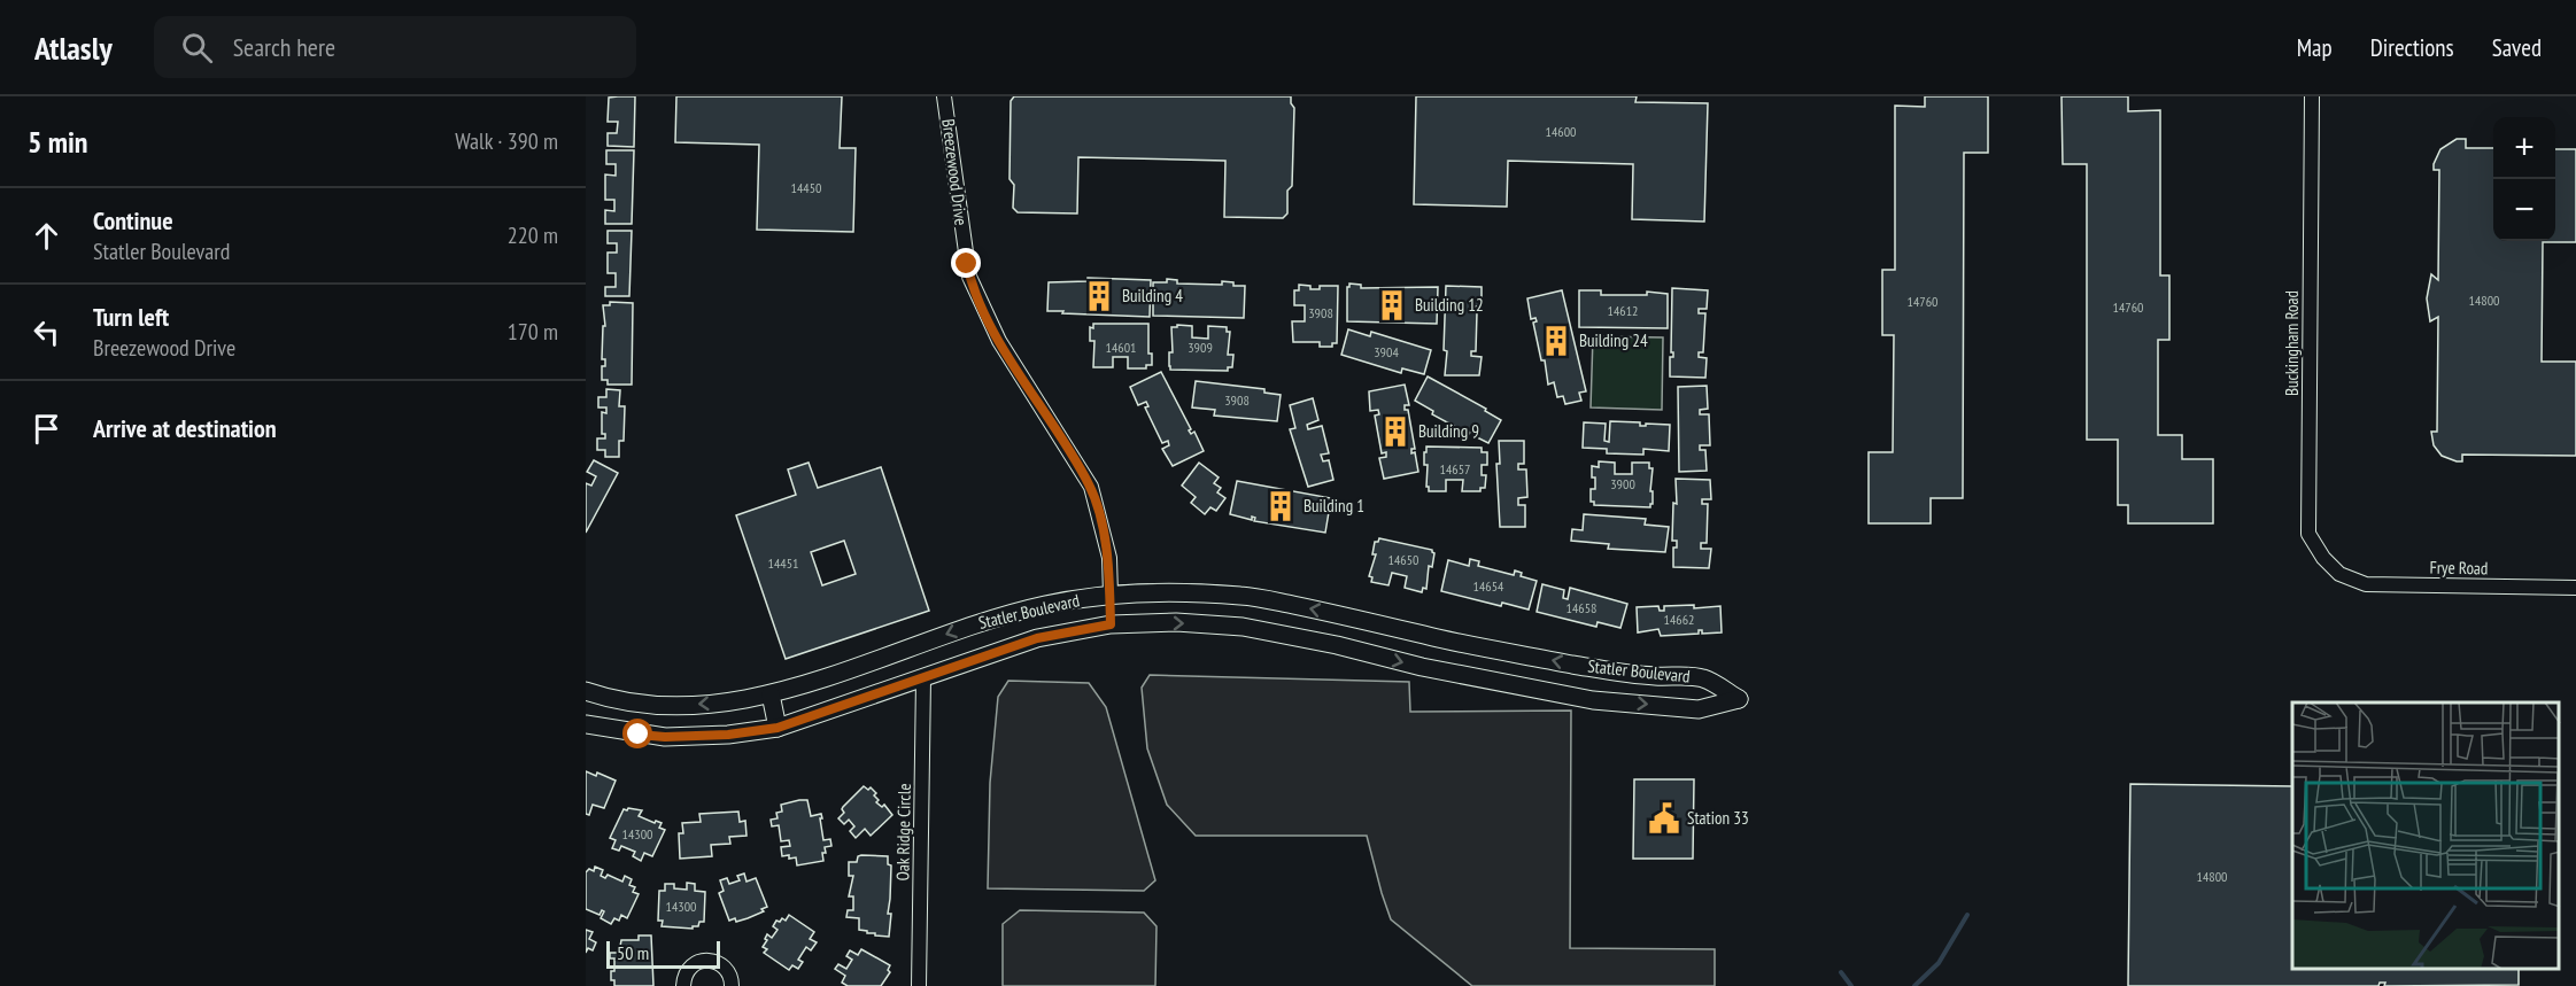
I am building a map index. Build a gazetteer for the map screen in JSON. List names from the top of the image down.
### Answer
{
  "streets": {
    "street": [
      "Breezewood Drive",
      "Buckingham Road",
      "Frye Road",
      "Statler Boulevard",
      "Oak Ridge Circle"
    ]
  },
  "crossings": [
    ["Breezewood Drive", "Statler Boulevard"],
    ["Buckingham Road", "Frye Road"],
    ["Statler Boulevard", "Oak Ridge Circle"]
  ],
  "places": {
    "building": [
      "Building 4",
      "Building 12",
      "Building 24",
      "Building 9",
      "Building 1"
    ],
    "public building": ["Station 33"]
  },
  "house_numbers": [
    "14600",
    "14450",
    "14800",
    "14760",
    "14760",
    "14612",
    "3908",
    "14601",
    "3909",
    "3904",
    "3908",
    "14657",
    "3900",
    "14650",
    "14451",
    "14654",
    "14658",
    "14662",
    "14300",
    "14800",
    "14300"
  ],
  "scale_bar": "50 m",
  "page": {
    "header": "Atlasly",
    "search": "Search here",
    "nav": ["Map", "Directions", "Saved"],
    "heading": ["5 min", "Walk · 390 m"],
    "map_buttons": ["+", "−"],
    "list": [
      ["Continue", "Statler Boulevard", "220 m"],
      ["Turn left", "Breezewood Drive", "170 m"],
      "Arrive at destination"
    ],
    "scale": "50 m"
  }
}
